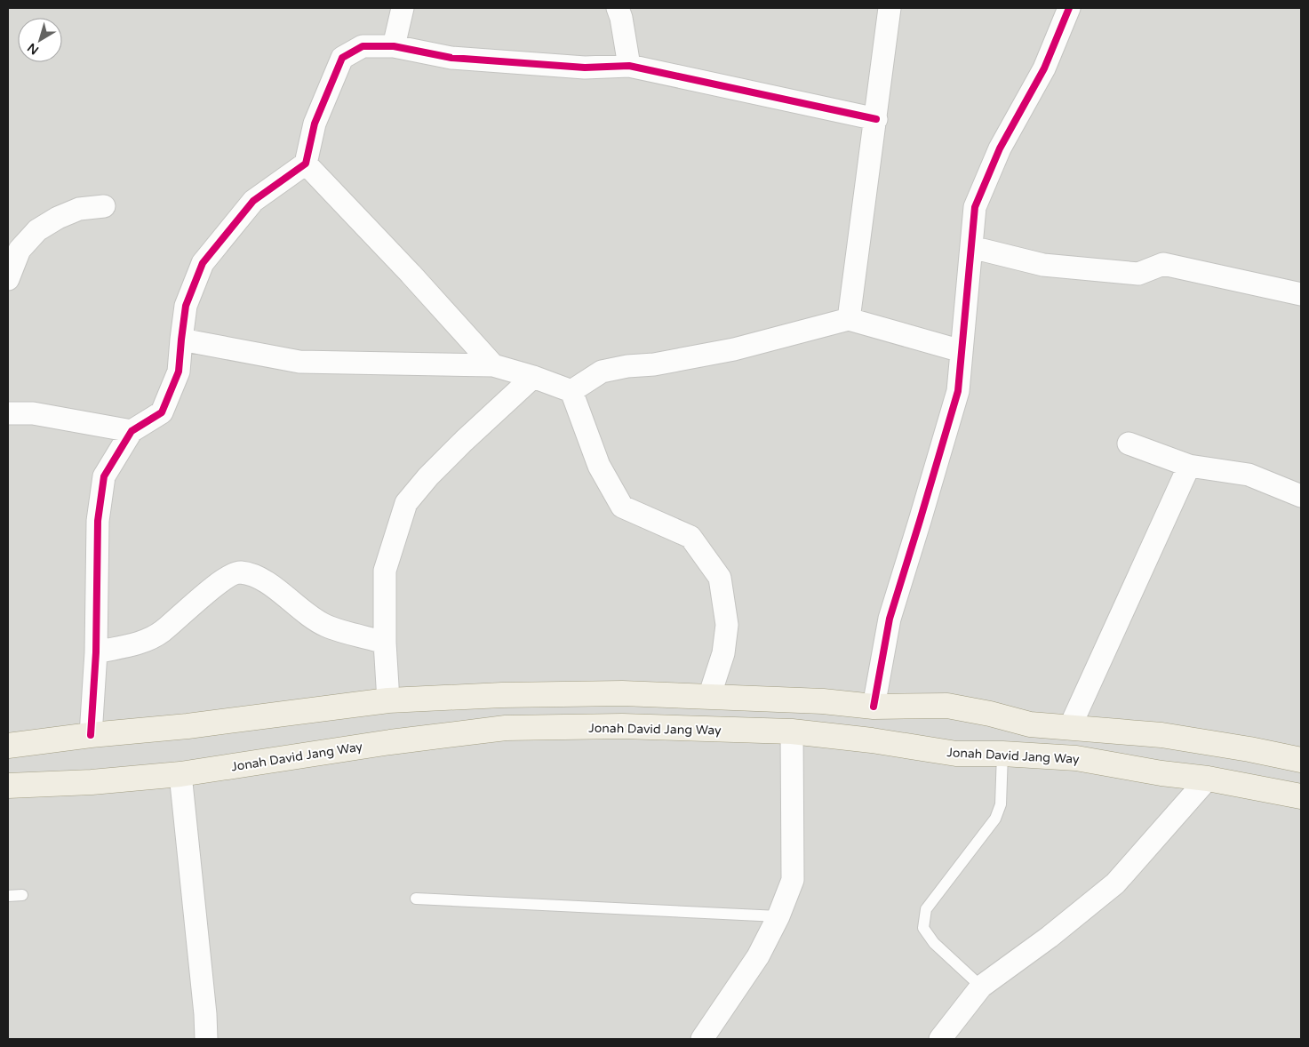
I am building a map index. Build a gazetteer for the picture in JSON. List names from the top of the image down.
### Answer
{
  "streets": {
    "main road": ["Jonah David Jang Way"]
  },
  "north": "bottom left"
}
